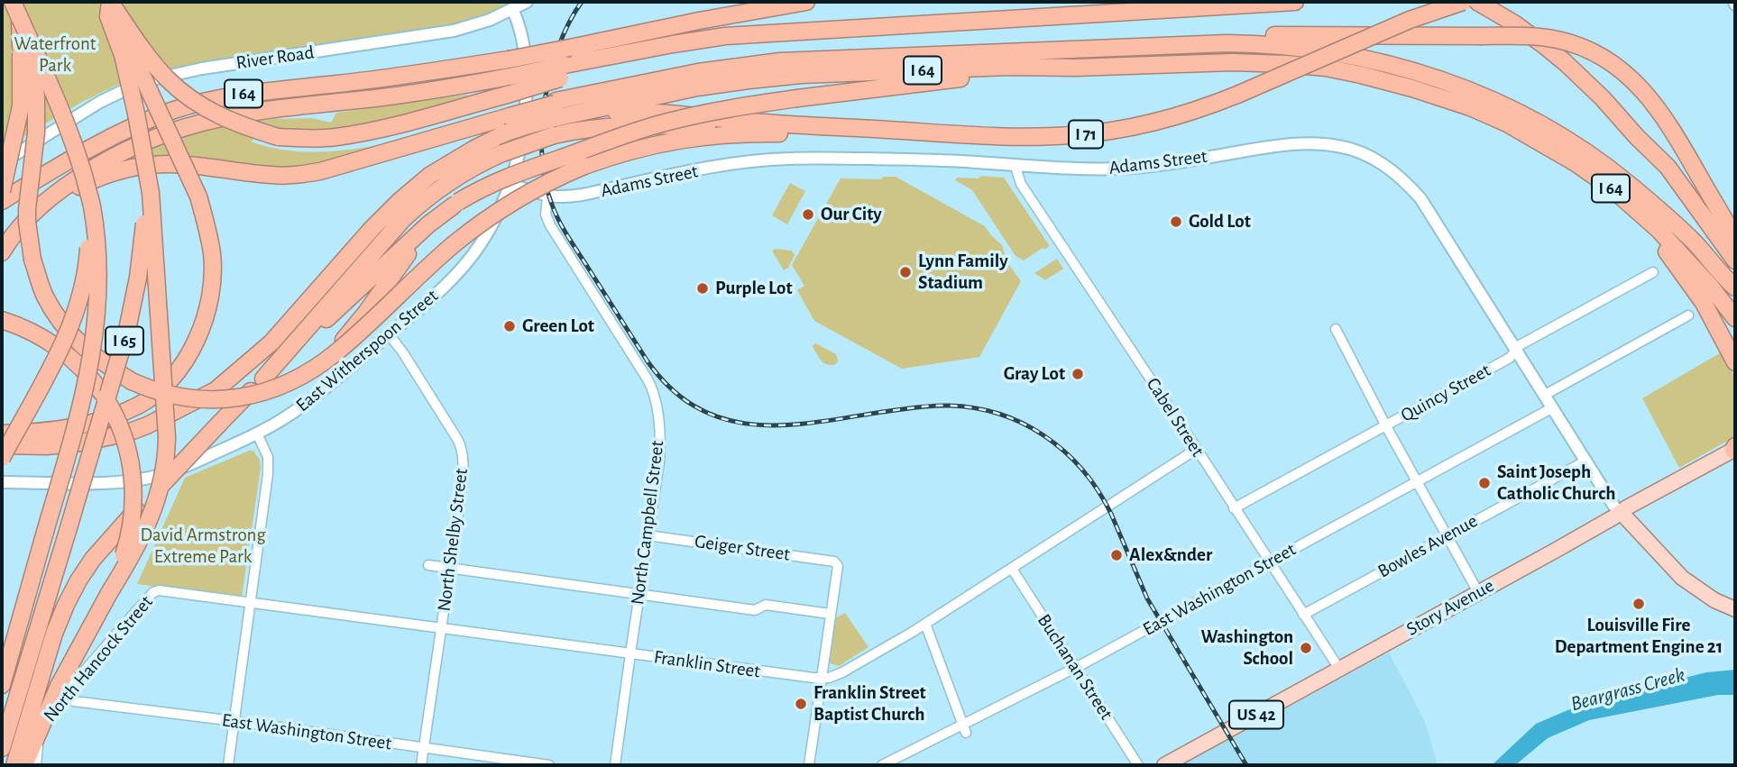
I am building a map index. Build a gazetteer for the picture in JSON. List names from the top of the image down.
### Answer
{
  "streets": {
    "highway": ["I 64", "I 71", "I 65"],
    "main road": ["Story Avenue", "US 42"],
    "street": [
      "River Road",
      "Adams Street",
      "East Witherspoon Street",
      "Quincy Street",
      "Cabel Street",
      "North Campbell Street",
      "North Shelby Street",
      "Bowles Avenue",
      "Geiger Street",
      "East Washington Street",
      "North Hancock Street",
      "Franklin Street",
      "Buchanan Street"
    ]
  },
  "crossings": [
    ["River Road", "East Witherspoon Street"],
    ["Adams Street", "East Witherspoon Street"],
    ["Adams Street", "Quincy Street"],
    ["Adams Street", "Cabel Street"],
    ["Adams Street", "North Campbell Street"],
    ["Adams Street", "Bowles Avenue"],
    ["Adams Street", "East Washington Street"],
    ["Adams Street", "Story Avenue"],
    ["East Witherspoon Street", "North Shelby Street"],
    ["Quincy Street", "Cabel Street"],
    ["Cabel Street", "Bowles Avenue"],
    ["Cabel Street", "East Washington Street"],
    ["Cabel Street", "Story Avenue"],
    ["Cabel Street", "Franklin Street"],
    ["North Campbell Street", "Geiger Street"],
    ["North Campbell Street", "Franklin Street"],
    ["North Shelby Street", "East Washington Street"],
    ["North Shelby Street", "Franklin Street"],
    ["East Washington Street", "North Hancock Street"],
    ["East Washington Street", "Buchanan Street"],
    ["North Hancock Street", "Franklin Street"],
    ["Franklin Street", "Buchanan Street"]
  ],
  "water": ["Beargrass Creek"],
  "parks": ["Waterfront Park", "David Armstrong Extreme Park"],
  "places": [
    "Our City",
    "Gold Lot",
    "Lynn Family Stadium",
    "Purple Lot",
    "Green Lot",
    "Gray Lot",
    "Saint Joseph Catholic Church",
    "Alex&nder",
    "Louisville Fire Department Engine 21",
    "Washington School",
    "Franklin Street Baptist Church"
  ]
}
